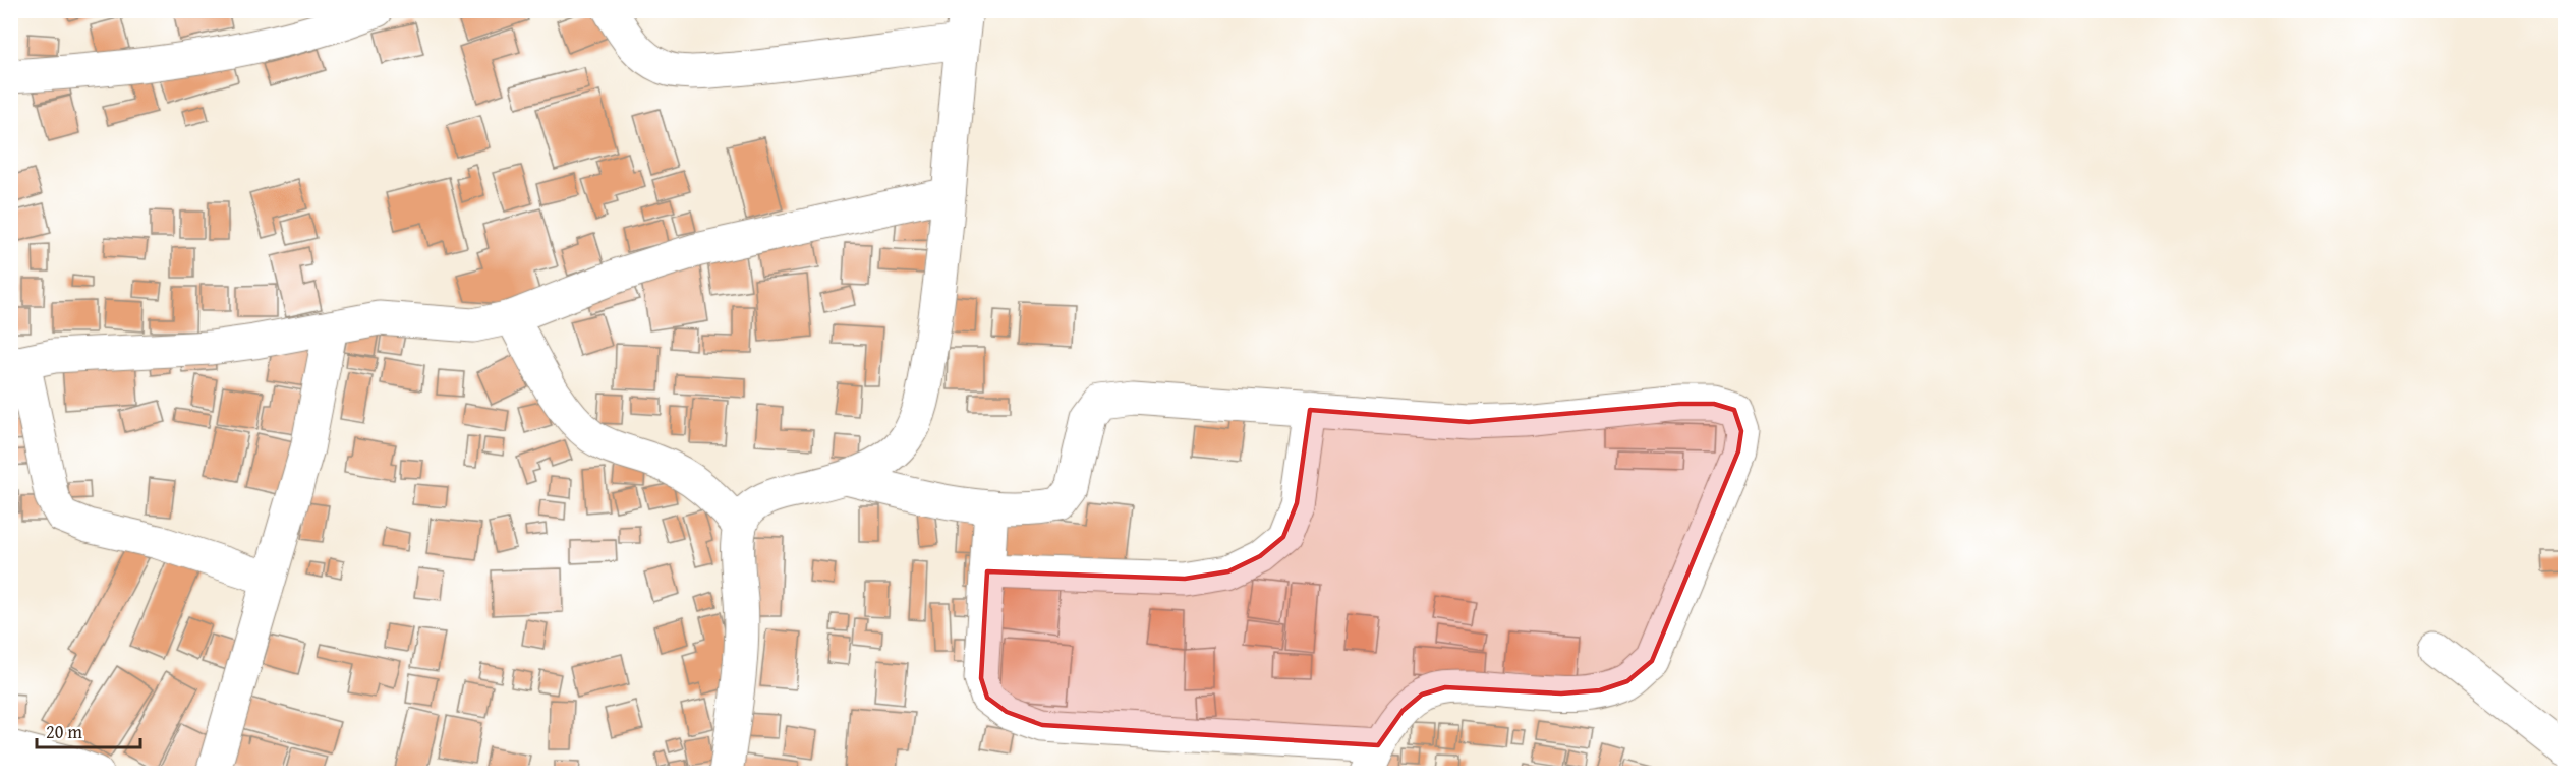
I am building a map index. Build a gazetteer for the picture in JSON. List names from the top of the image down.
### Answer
{
  "scale_bar": "20 m"
}
